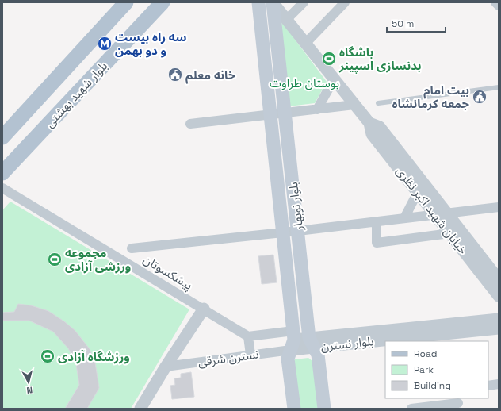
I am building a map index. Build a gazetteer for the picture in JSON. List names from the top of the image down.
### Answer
{
  "streets": {
    "main road": ["بلوار شهید بهشتی", "بلوار نوبهار"],
    "street": [
      "خیابان شهید اکبر نظری",
      "پیشکسوتان",
      "بلوار نسترن",
      "نسترن شرقی"
    ]
  },
  "crossings": [
    ["بلوار نوبهار", "خیابان شهید اکبر نظری"],
    ["بلوار نوبهار", "بلوار نسترن"],
    ["بلوار نوبهار", "نسترن شرقی"],
    ["بلوار نسترن", "نسترن شرقی"]
  ],
  "parks": ["بوستان طراوت"],
  "places": {
    "metro station": ["سه راه بیست و دو بهمن"],
    "sports": ["باشگاه بدنسازی اسپینر", "مجموعه ورزشی آزادی", "ورزشگاه آزادی"],
    "public building": ["خانه معلم", "بیت امام جمعه کرمانشاه"]
  },
  "legend": ["Road", "Park", "Building"],
  "scale_bar": "50 m",
  "north": "bottom"
}
